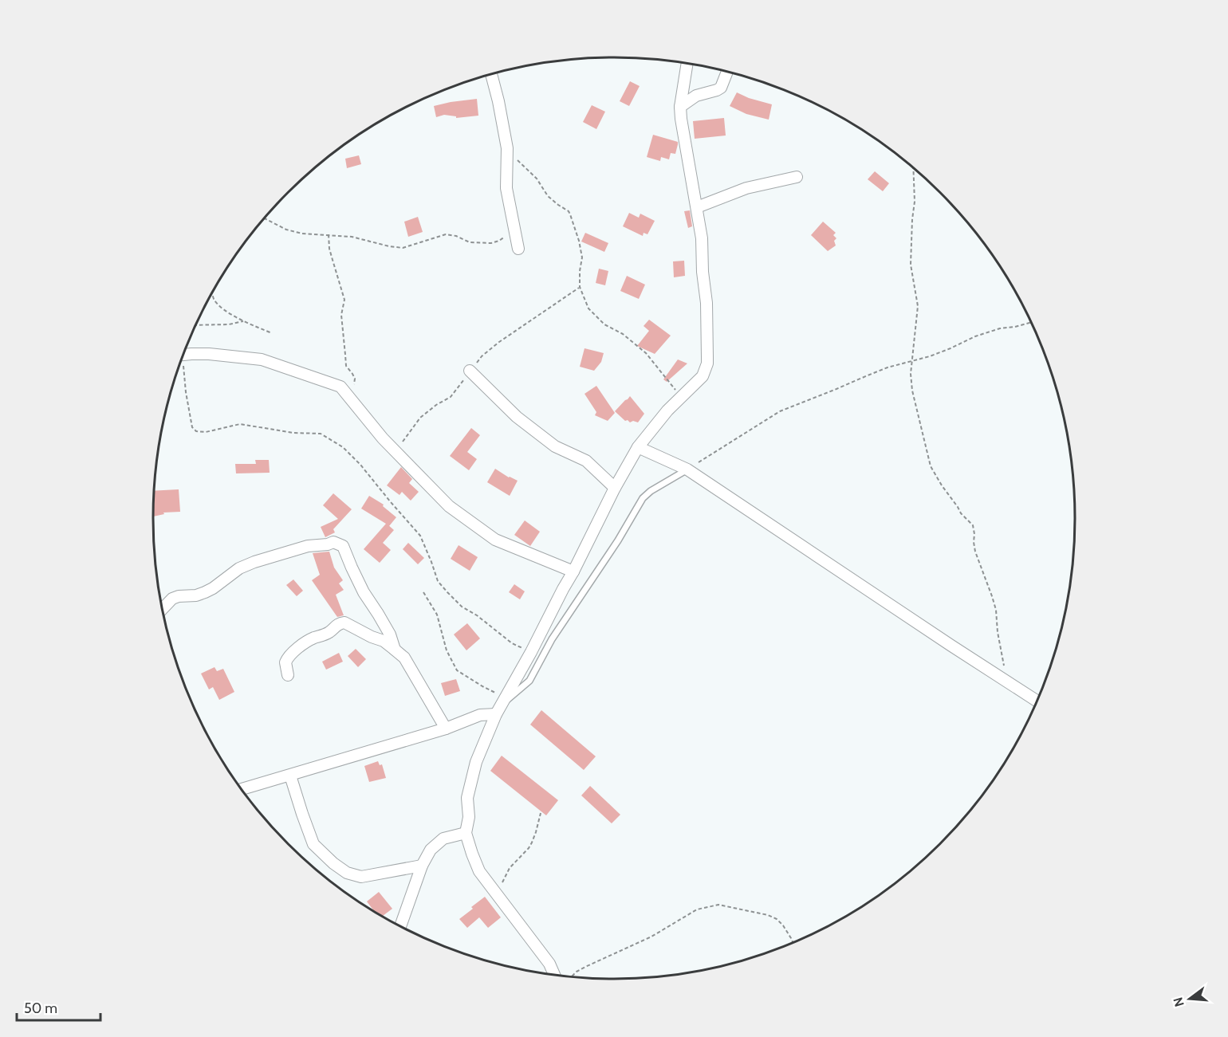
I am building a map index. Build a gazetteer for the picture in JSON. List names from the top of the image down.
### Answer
{
  "scale_bar": "50 m",
  "north": "left"
}
